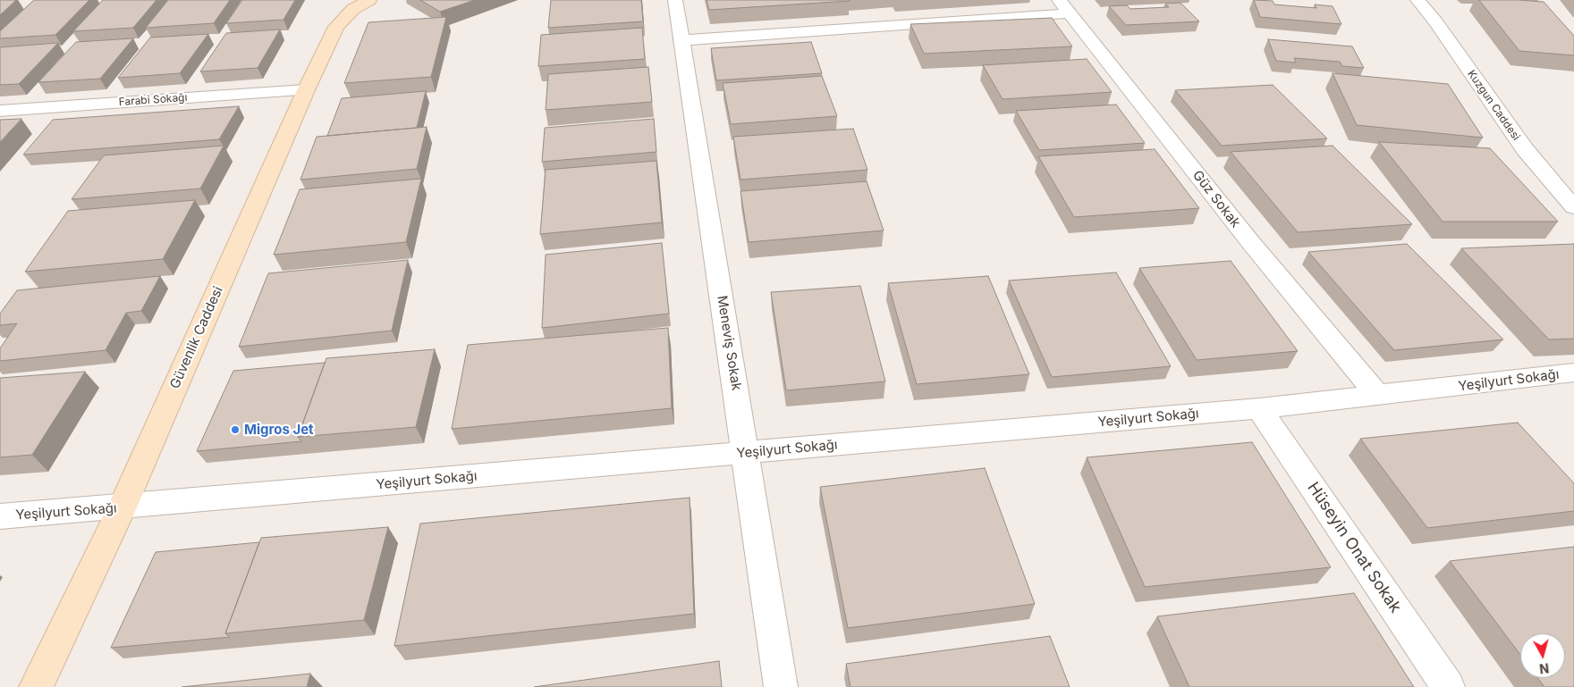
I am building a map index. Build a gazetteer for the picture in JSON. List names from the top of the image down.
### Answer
{
  "streets": {
    "main road": ["Güvenlik Caddesi"],
    "street": [
      "Farabi Sokağı",
      "Kuzgun Caddesi",
      "Güz Sokak",
      "Meneviş Sokak",
      "Yeşilyurt Sokağı",
      "Hüseyin Onat Sokak"
    ]
  },
  "crossings": [
    ["Farabi Sokağı", "Güvenlik Caddesi"],
    ["Güz Sokak", "Yeşilyurt Sokağı"],
    ["Güvenlik Caddesi", "Yeşilyurt Sokağı"],
    ["Meneviş Sokak", "Yeşilyurt Sokağı"],
    ["Yeşilyurt Sokağı", "Hüseyin Onat Sokak"]
  ],
  "places": ["Migros Jet"],
  "north": "bottom"
}
